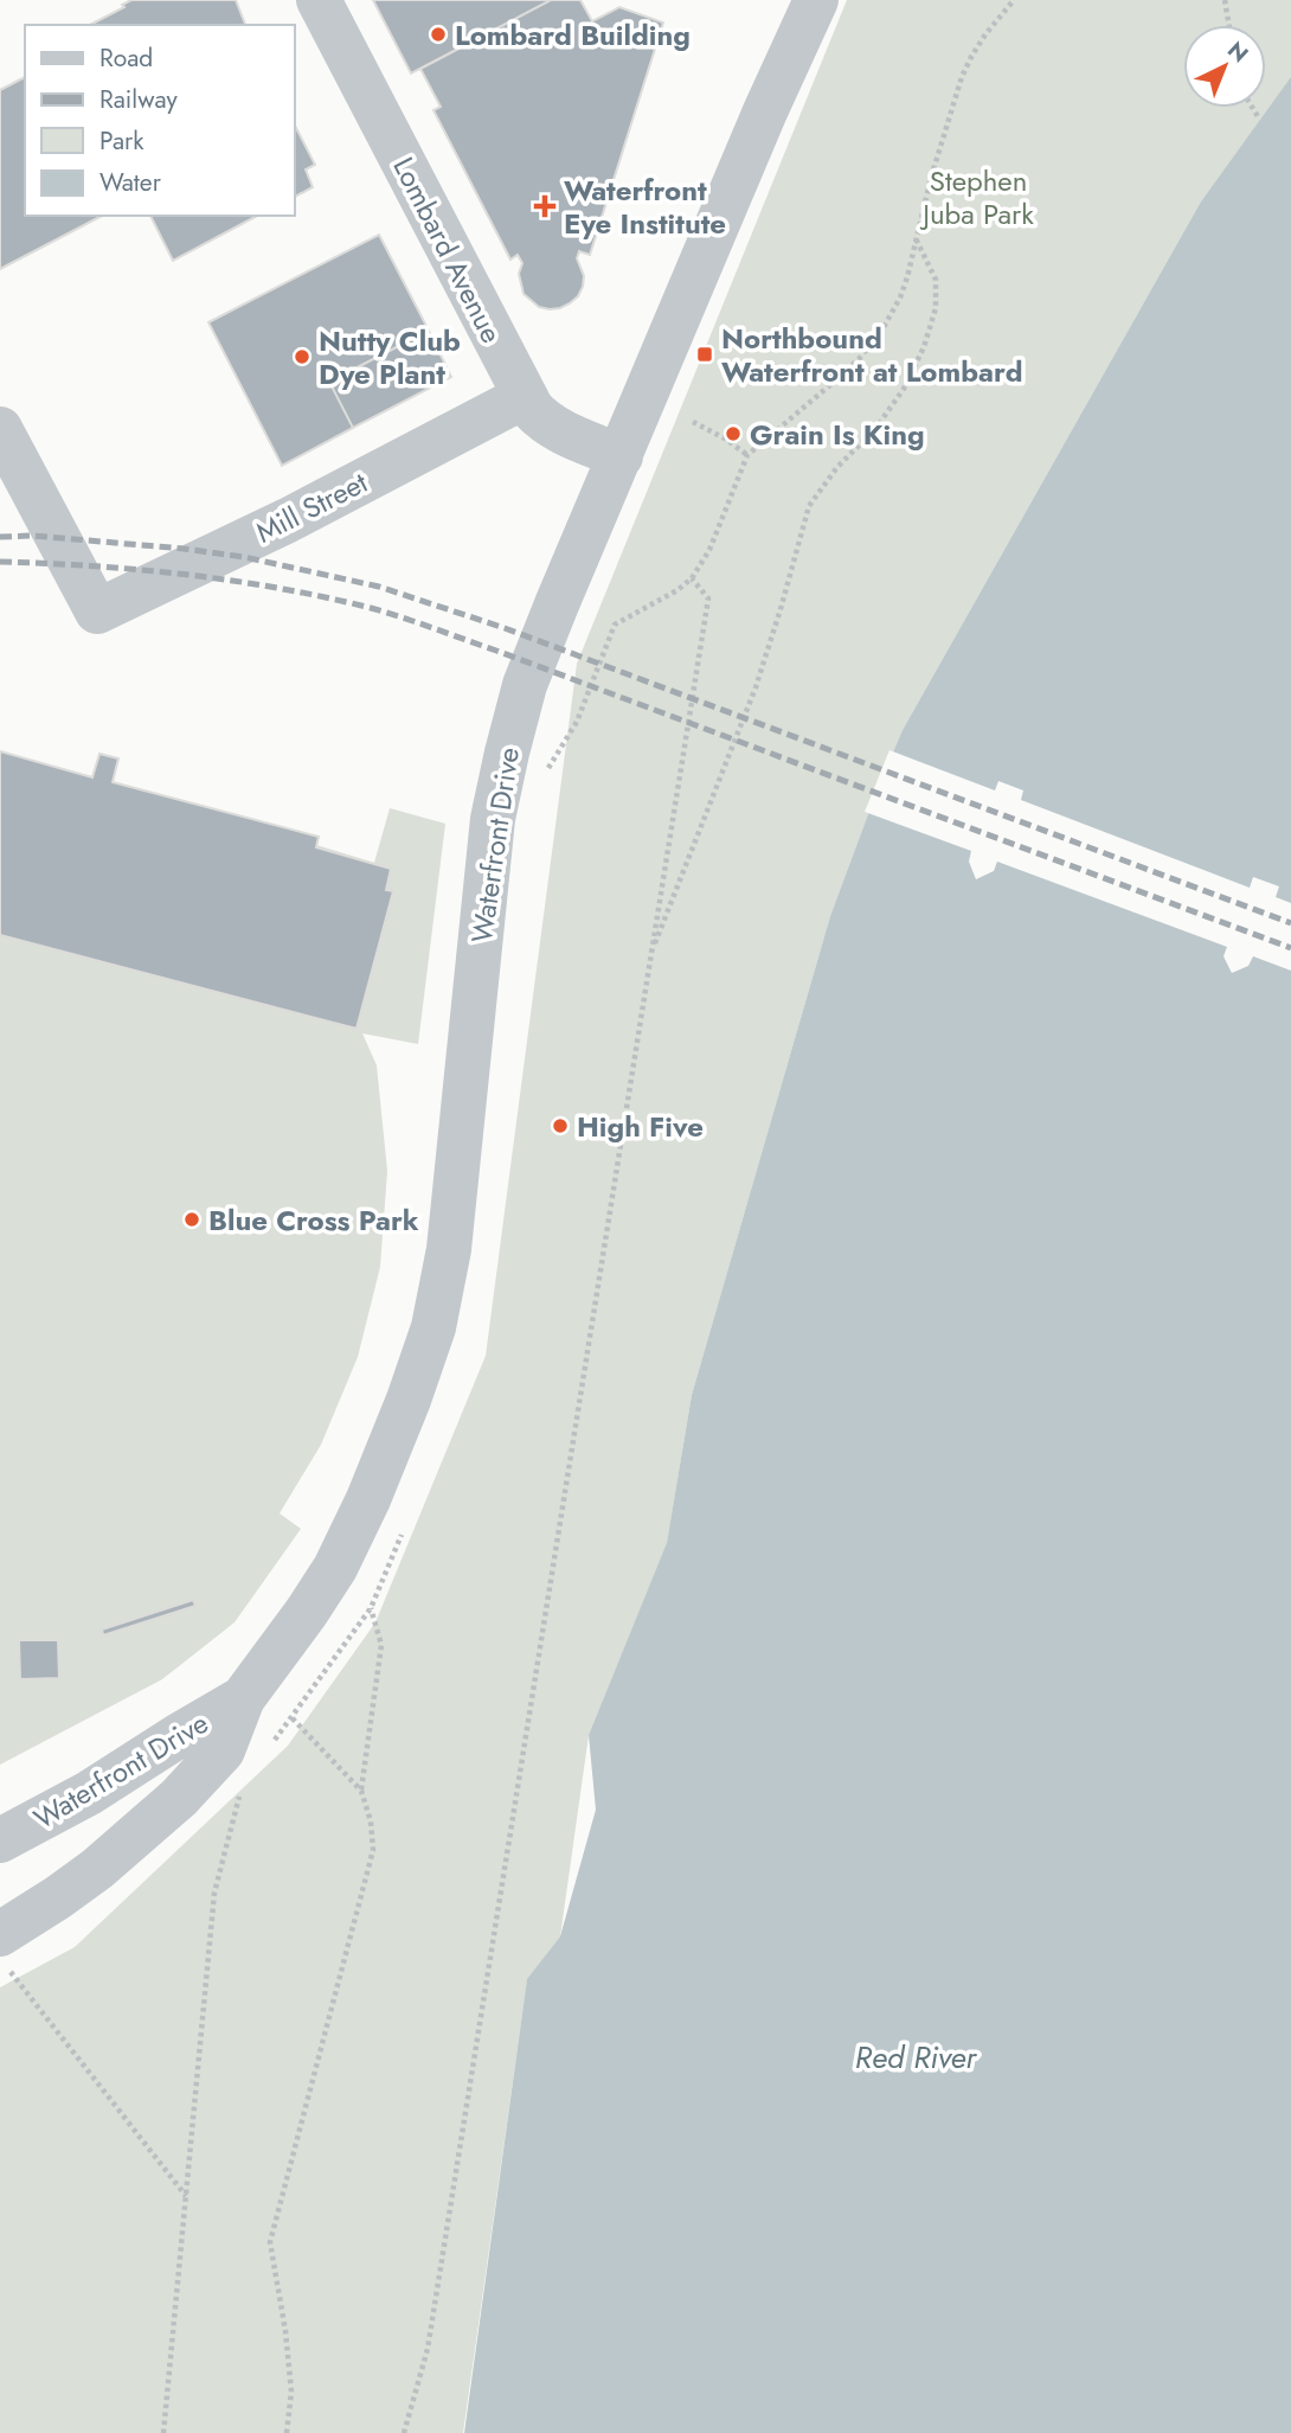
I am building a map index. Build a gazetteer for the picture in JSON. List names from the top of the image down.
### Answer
{
  "streets": {
    "street": ["Lombard Avenue", "Mill Street", "Waterfront Drive"]
  },
  "crossings": [
    ["Lombard Avenue", "Mill Street"],
    ["Lombard Avenue", "Waterfront Drive"]
  ],
  "water": ["Red River"],
  "parks": ["Stephen Juba Park"],
  "places": {
    "other": [
      "Lombard Building",
      "Nutty Club Dye Plant",
      "Grain Is King",
      "High Five",
      "Blue Cross Park"
    ],
    "health": ["Waterfront Eye Institute"],
    "transit": ["Northbound Waterfront at Lombard"]
  },
  "legend": [
    "Road",
    "Railway",
    "Park",
    "Water"
  ],
  "north": "top right"
}
